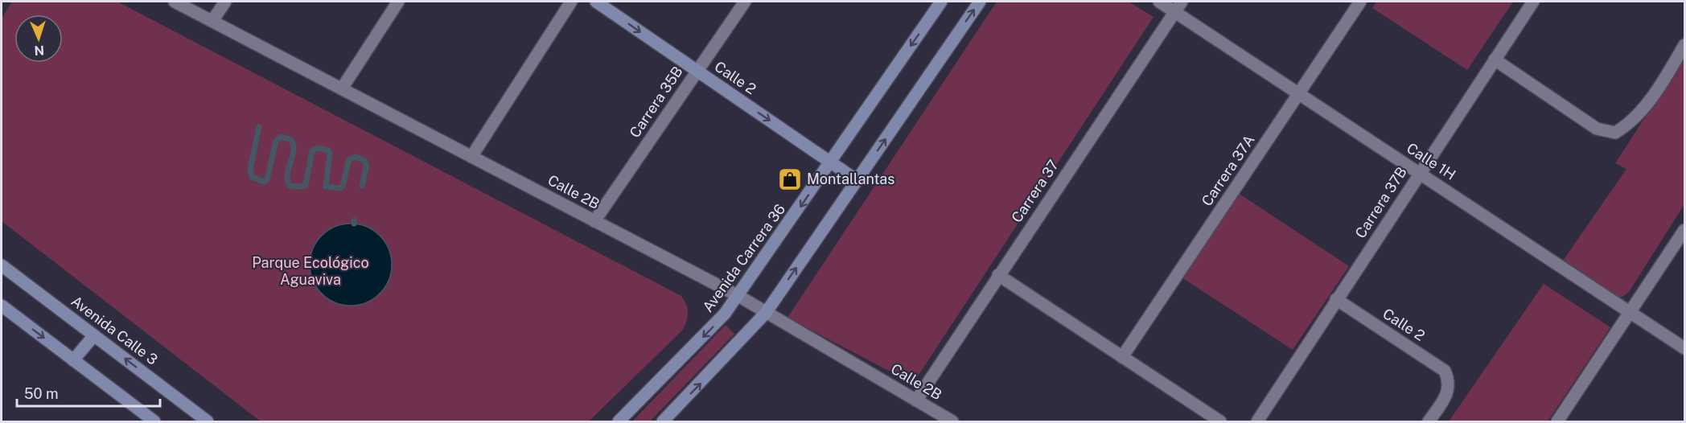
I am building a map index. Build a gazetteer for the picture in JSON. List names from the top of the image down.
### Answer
{
  "streets": {
    "main road": ["Calle 2", "Avenida Carrera 36", "Avenida Calle 3"],
    "street": [
      "Carrera 35B",
      "Calle 1H",
      "Carrera 37A",
      "Carrera 37",
      "Calle 2B",
      "Carrera 37B"
    ]
  },
  "crossings": [
    ["Calle 2", "Carrera 35B"],
    ["Calle 2", "Carrera 37B"],
    ["Calle 2", "Avenida Carrera 36"],
    ["Carrera 35B", "Calle 2B"],
    ["Calle 1H", "Carrera 37A"],
    ["Calle 1H", "Carrera 37"],
    ["Calle 1H", "Carrera 37B"],
    ["Carrera 37", "Calle 2B"],
    ["Calle 2B", "Avenida Carrera 36"]
  ],
  "one_way": ["Calle 2"],
  "parks": ["Parque Ecológico Aguaviva"],
  "places": {
    "shop": ["Montallantas"]
  },
  "scale_bar": "50 m",
  "north": "bottom"
}
